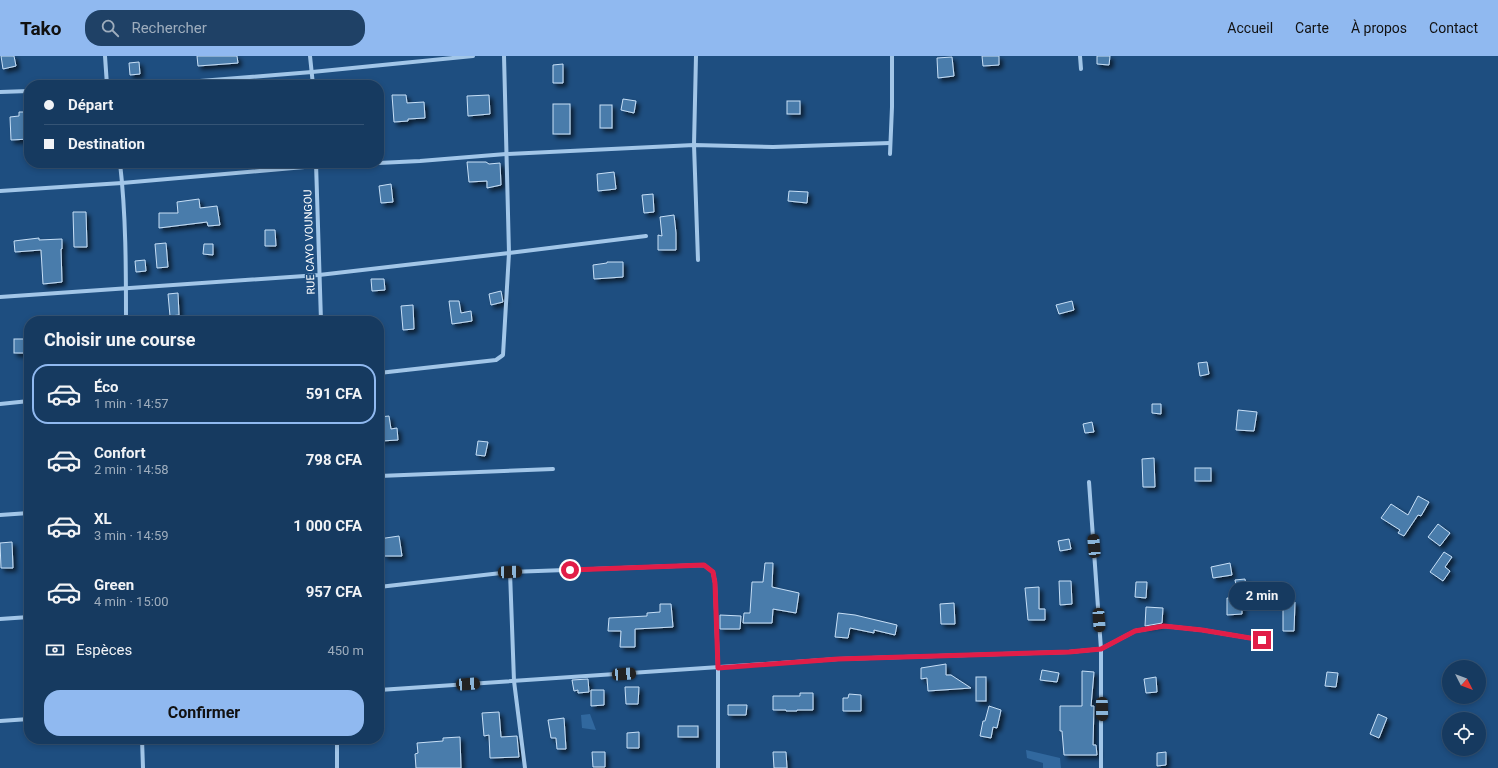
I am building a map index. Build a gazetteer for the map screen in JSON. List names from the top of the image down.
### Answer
{
  "streets": {
    "street": ["RUE CAYO VOUNGOU"]
  },
  "north": "bottom right",
  "page": {
    "header": "Tako",
    "search": "Rechercher",
    "nav": [
      "Accueil",
      "Carte",
      "À propos",
      "Contact"
    ],
    "banner": ["Départ", "Destination"],
    "heading": "Choisir une course",
    "list": [
      {
        "name": "Éco",
        "note": "1 min · 14:57",
        "value": "591 CFA"
      },
      {
        "name": "Confort",
        "note": "2 min · 14:58",
        "value": "798 CFA"
      },
      {
        "name": "XL",
        "note": "3 min · 14:59",
        "value": "1 000 CFA"
      },
      {
        "name": "Green",
        "note": "4 min · 15:00",
        "value": "957 CFA"
      }
    ],
    "bubble": "2 min",
    "pay": ["Espèces", "450 m"],
    "buttons": "Confirmer"
  }
}
